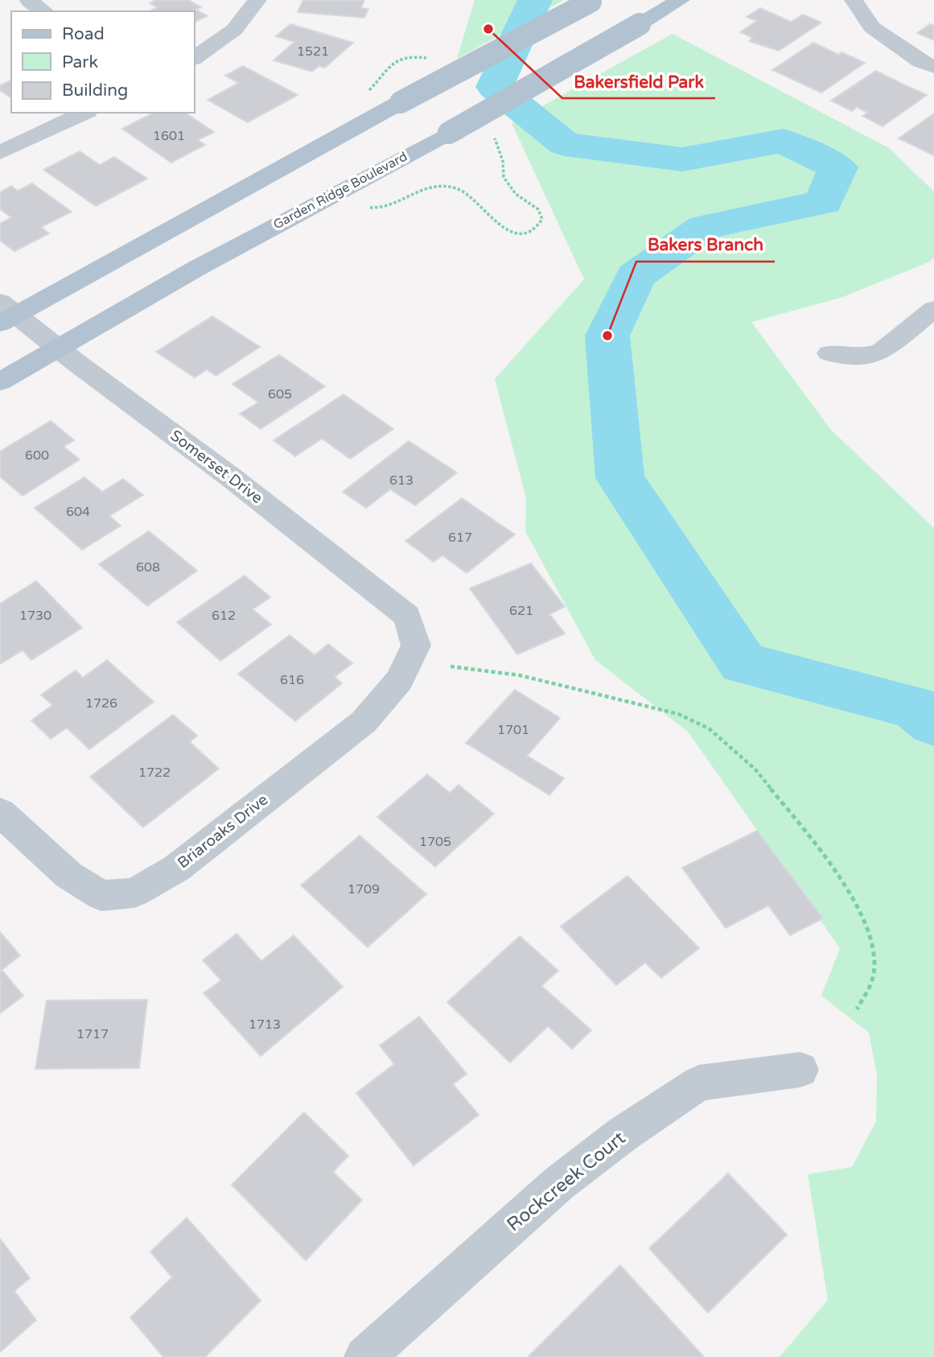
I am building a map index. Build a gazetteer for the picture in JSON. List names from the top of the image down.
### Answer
{
  "streets": {
    "main road": ["Garden Ridge Boulevard"],
    "street": ["Somerset Drive", "Briaroaks Drive", "Rockcreek Court"]
  },
  "crossings": [
    ["Garden Ridge Boulevard", "Somerset Drive"],
    ["Somerset Drive", "Briaroaks Drive"]
  ],
  "places": ["Bakersfield Park", "Bakers Branch"],
  "house_numbers": [
    "1521",
    "1601",
    "605",
    "600",
    "613",
    "604",
    "617",
    "608",
    "621",
    "1730",
    "612",
    "616",
    "1726",
    "1701",
    "1722",
    "1705",
    "1709",
    "1713",
    "1717"
  ],
  "legend": ["Road", "Park", "Building"]
}
